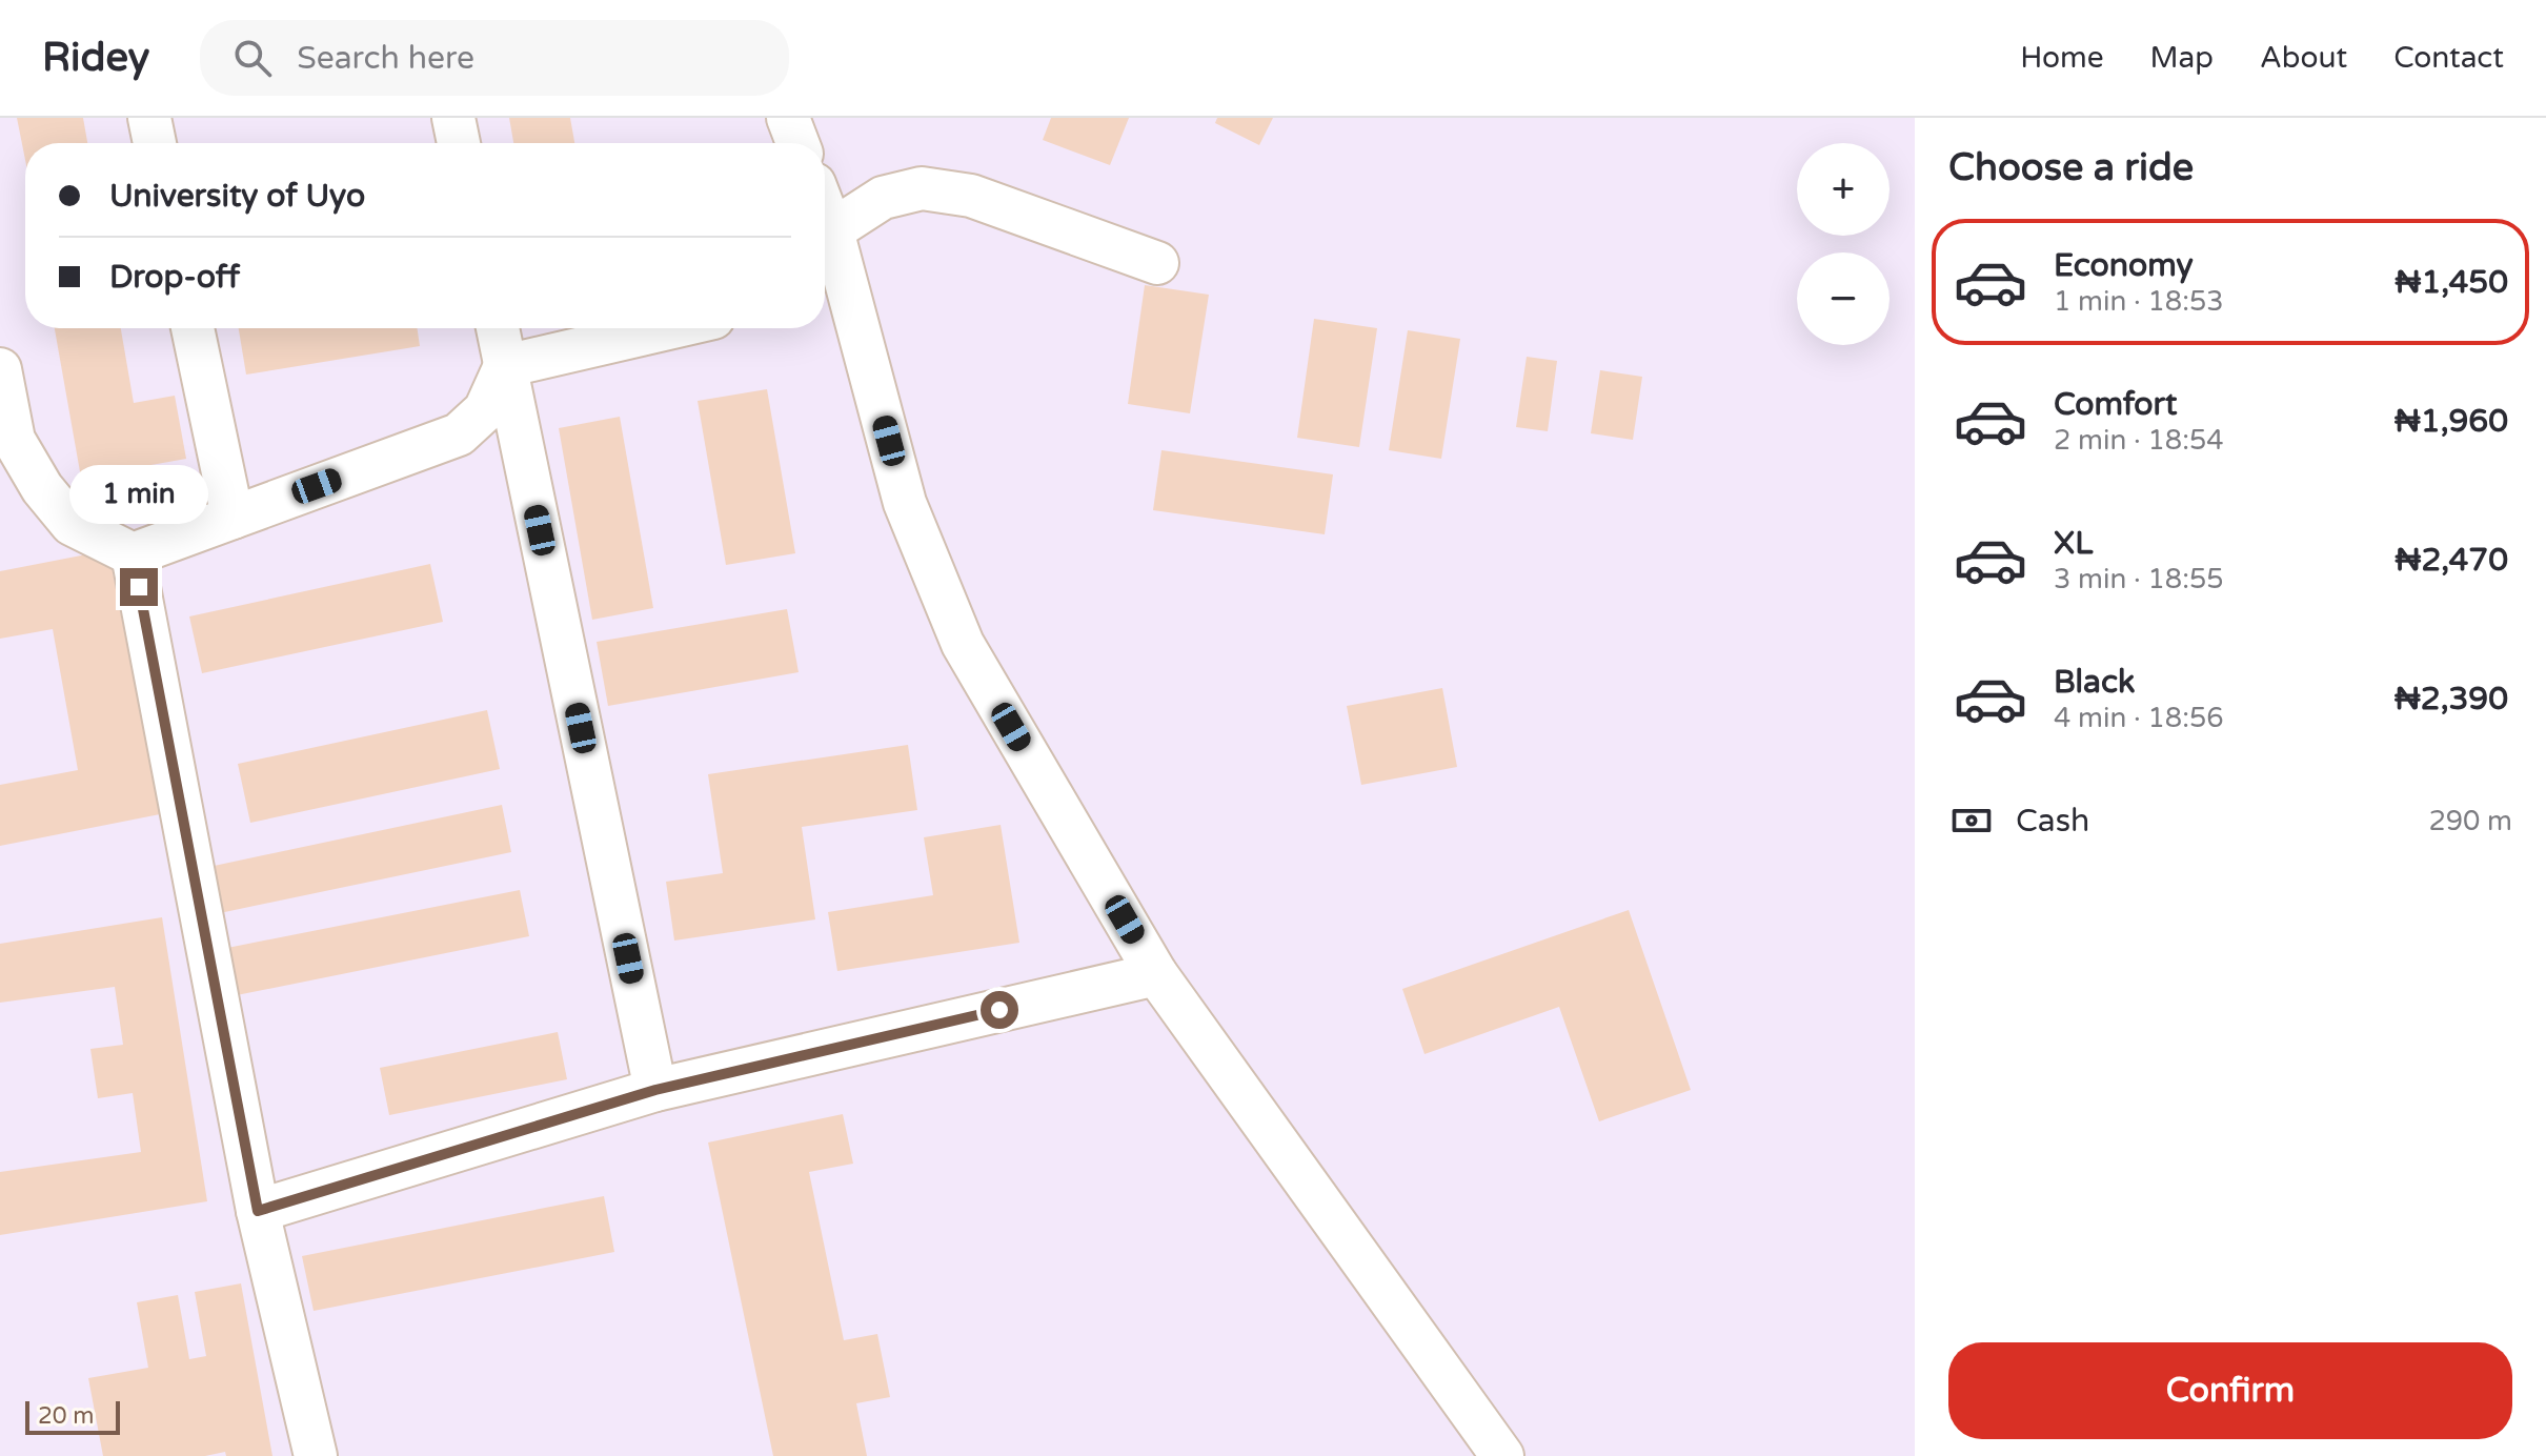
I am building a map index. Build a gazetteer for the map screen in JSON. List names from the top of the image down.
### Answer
{
  "scale_bar": "20 m",
  "page": {
    "header": "Ridey",
    "search": "Search here",
    "nav": [
      "Home",
      "Map",
      "About",
      "Contact"
    ],
    "heading": "Choose a ride",
    "map_buttons": ["+", "−"],
    "banner": ["University of Uyo", "Drop-off"],
    "list": [
      {
        "name": "Economy",
        "note": "1 min · 18:53",
        "value": "₦1,450"
      },
      {
        "name": "Comfort",
        "note": "2 min · 18:54",
        "value": "₦1,960"
      },
      {
        "name": "XL",
        "note": "3 min · 18:55",
        "value": "₦2,470"
      },
      {
        "name": "Black",
        "note": "4 min · 18:56",
        "value": "₦2,390"
      }
    ],
    "bubble": "1 min",
    "pay": ["Cash", "290 m"],
    "buttons": "Confirm",
    "scale": "20 m"
  }
}
